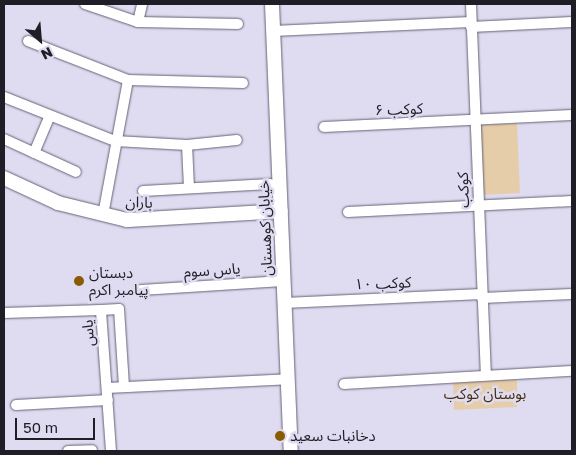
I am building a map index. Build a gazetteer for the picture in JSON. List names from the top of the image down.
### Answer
{
  "streets": {
    "street": [
      "کوکب ۶",
      "کوکب",
      "باران",
      "خیابان کوهستان",
      "یاس سوم",
      "کوکب ۱۰",
      "یاس"
    ]
  },
  "crossings": [
    ["کوکب ۶", "کوکب"],
    ["کوکب", "کوکب ۱۰"],
    ["باران", "خیابان کوهستان"],
    ["خیابان کوهستان", "یاس سوم"],
    ["خیابان کوهستان", "کوکب ۱۰"]
  ],
  "parks": ["بوستان کوکب"],
  "places": ["دبستان پیامبر اکرم", "دخانبات سعید"],
  "scale_bar": "50 m",
  "north": "bottom right"
}
